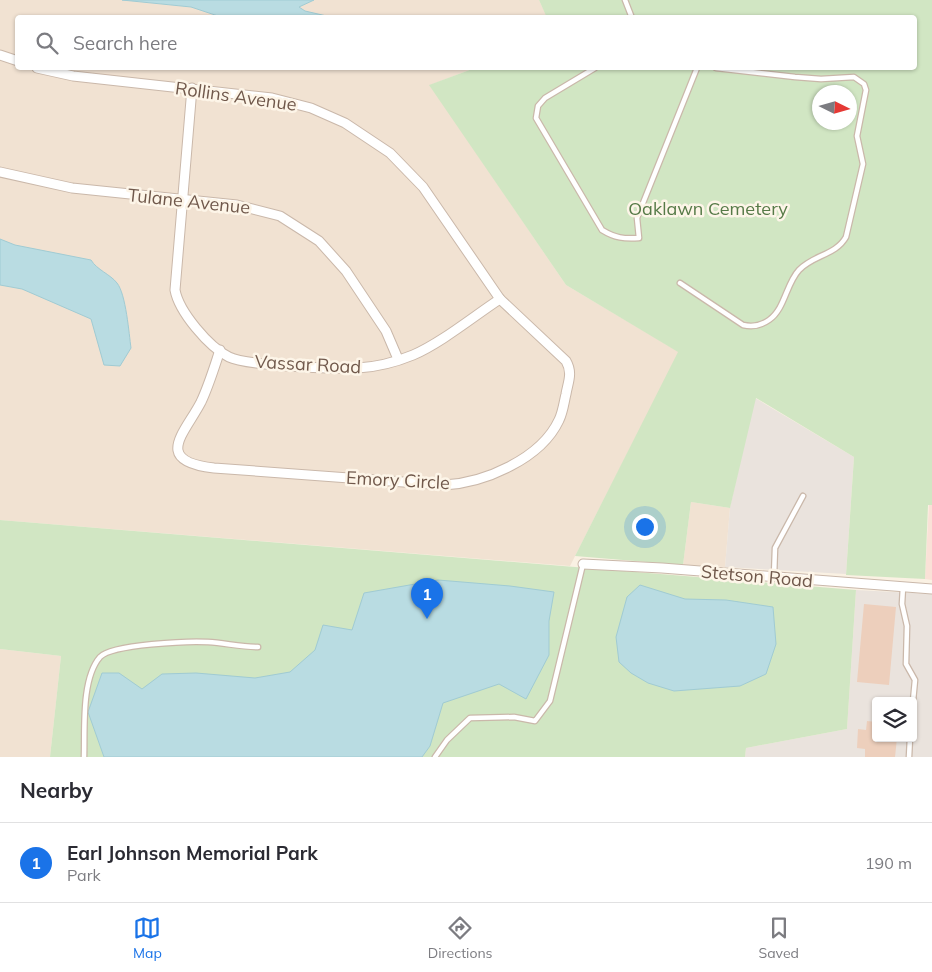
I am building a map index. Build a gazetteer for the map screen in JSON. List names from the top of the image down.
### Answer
{
  "streets": {
    "street": [
      "Rollins Avenue",
      "Tulane Avenue",
      "Vassar Road",
      "Emory Circle",
      "Stetson Road"
    ]
  },
  "crossings": [
    ["Rollins Avenue", "Vassar Road"],
    ["Rollins Avenue", "Emory Circle"],
    ["Tulane Avenue", "Vassar Road"],
    ["Vassar Road", "Emory Circle"]
  ],
  "parks": ["Oaklawn Cemetery"],
  "north": "right",
  "page": {
    "search": "Search here",
    "pins": "1",
    "heading": "Nearby",
    "list": [
      {
        "mark": "1",
        "name": "Earl Johnson Memorial Park",
        "note": "Park",
        "value": "190 m"
      }
    ],
    "nav": ["Map", "Directions", "Saved"]
  }
}
